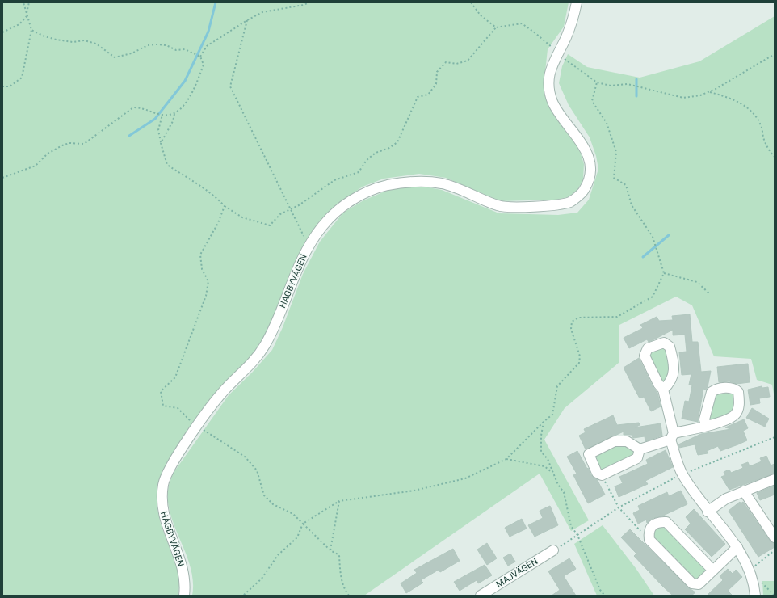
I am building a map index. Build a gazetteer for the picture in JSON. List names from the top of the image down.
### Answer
{
  "streets": {
    "street": ["HAGBYVÄGEN", "MAJVÄGEN"]
  }
}
